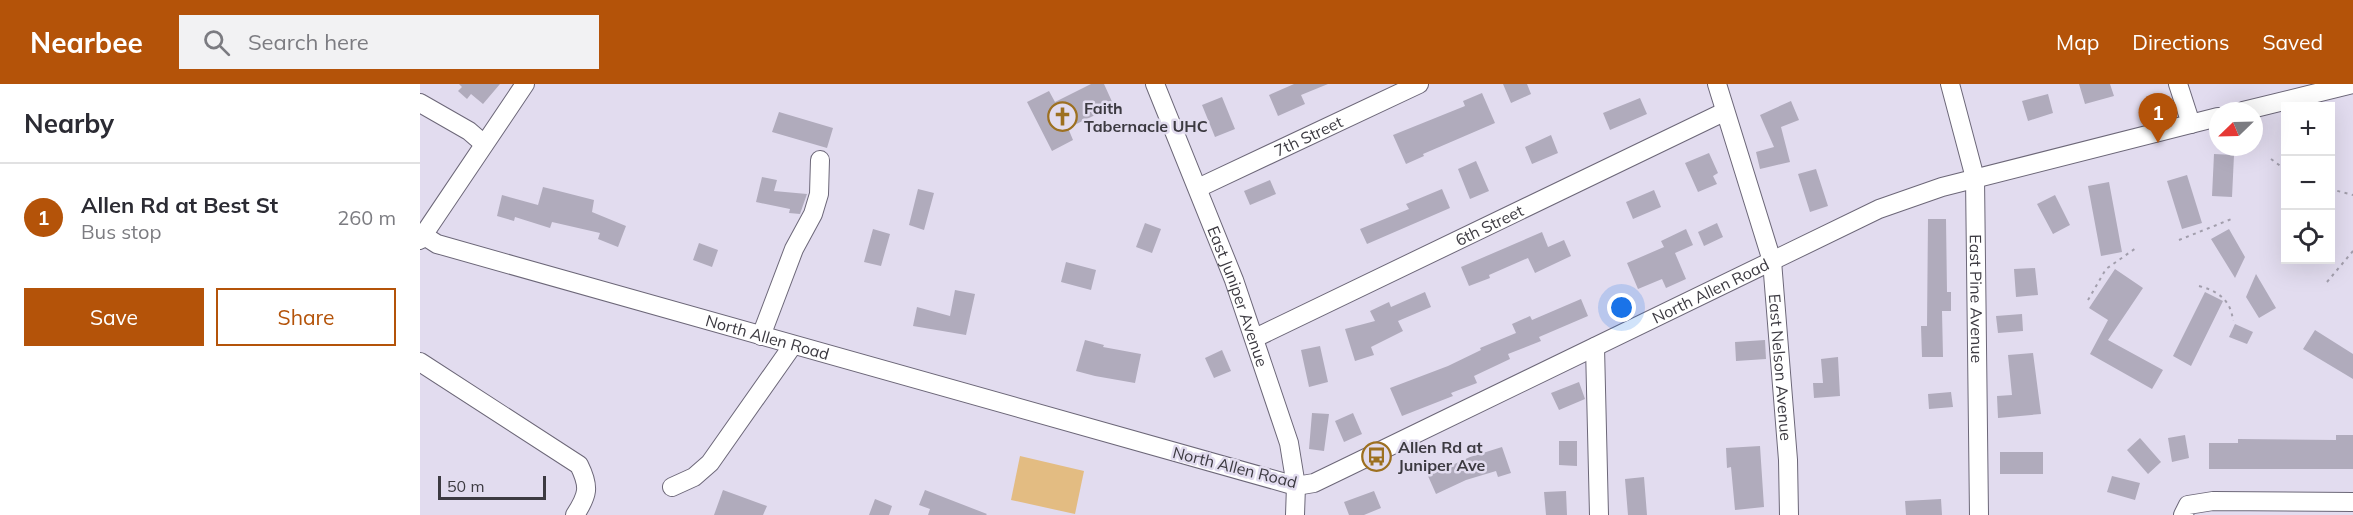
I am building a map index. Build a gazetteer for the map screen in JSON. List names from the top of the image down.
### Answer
{
  "streets": {
    "street": [
      "7th Street",
      "6th Street",
      "North Allen Road",
      "East Juniper Avenue",
      "East Pine Avenue",
      "East Nelson Avenue"
    ]
  },
  "crossings": [
    ["7th Street", "East Juniper Avenue"],
    ["6th Street", "East Juniper Avenue"],
    ["6th Street", "East Nelson Avenue"],
    ["North Allen Road", "East Juniper Avenue"],
    ["North Allen Road", "East Pine Avenue"],
    ["North Allen Road", "East Nelson Avenue"]
  ],
  "places": {
    "church": ["Faith Tabernacle UHC"],
    "bus stop": ["Allen Rd at Juniper Ave"]
  },
  "scale_bar": "50 m",
  "north": "bottom left",
  "page": {
    "header": "Nearbee",
    "search": "Search here",
    "nav": ["Map", "Directions", "Saved"],
    "heading": "Nearby",
    "pins": "1",
    "map_buttons": ["+", "−"],
    "list": [
      {
        "mark": "1",
        "name": "Allen Rd at Best St",
        "note": "Bus stop",
        "value": "260 m"
      }
    ],
    "buttons": ["Save", "Share"],
    "scale": "50 m"
  }
}
